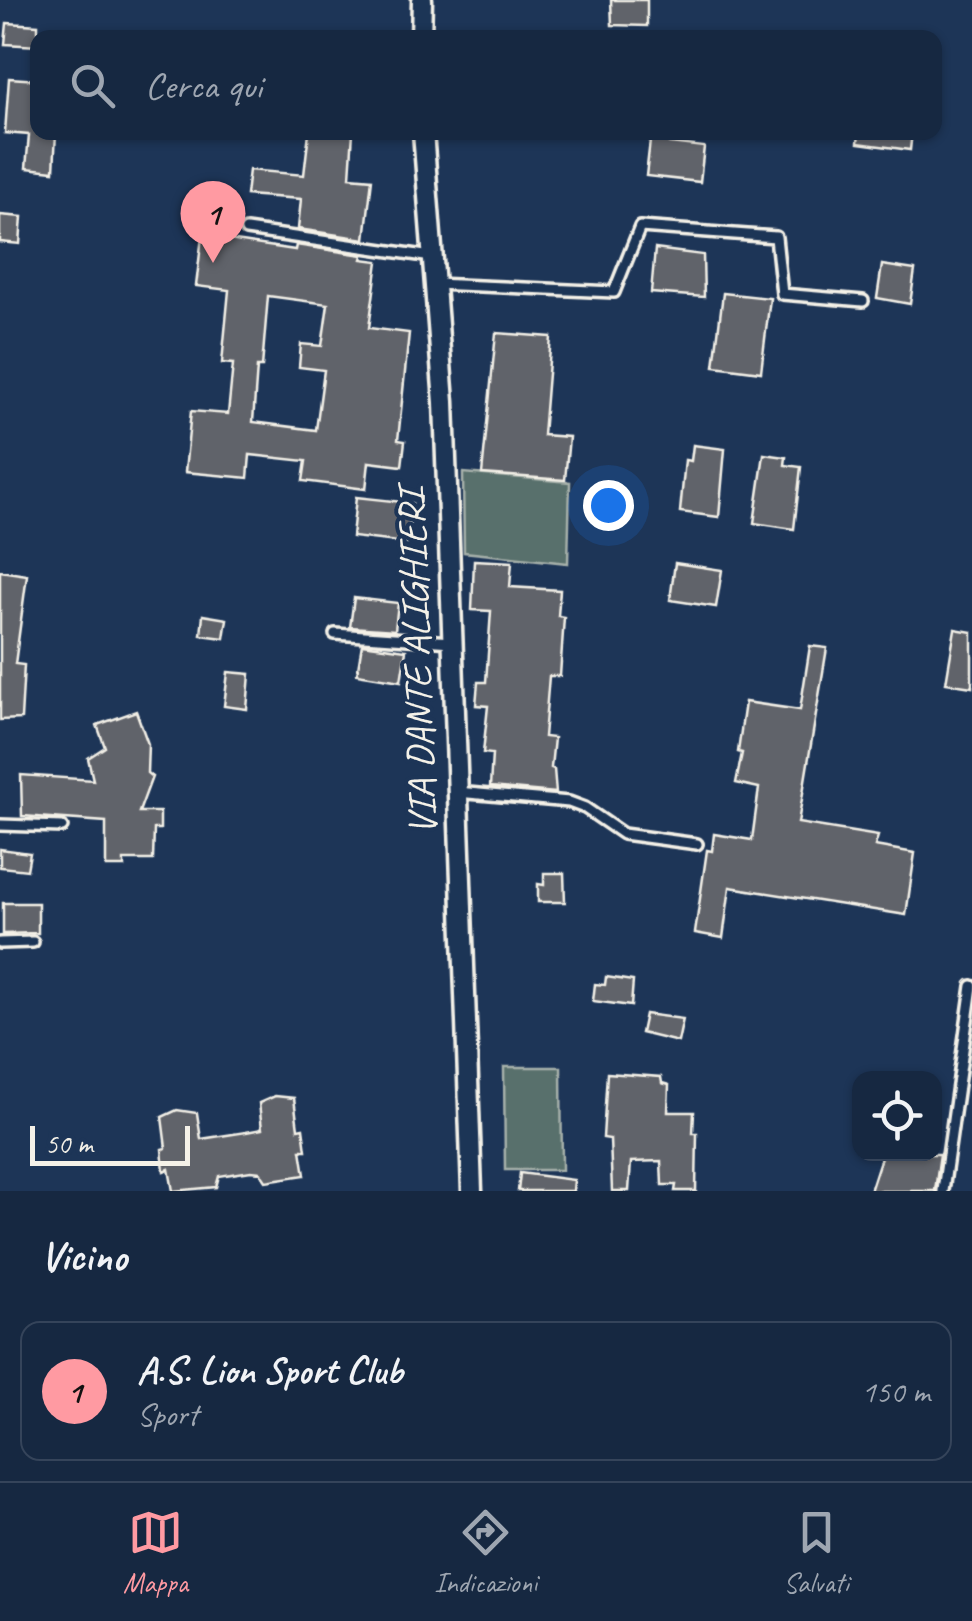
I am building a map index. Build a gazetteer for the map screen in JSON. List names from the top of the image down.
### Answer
{
  "streets": {
    "street": ["VIA DANTE ALIGHIERI"]
  },
  "scale_bar": "50 m",
  "page": {
    "search": "Cerca qui",
    "pins": "1",
    "scale": "50 m",
    "heading": "Vicino",
    "list": [
      {
        "mark": "1",
        "name": "A.S. Lion Sport Club",
        "note": "Sport",
        "value": "150 m"
      }
    ],
    "nav": ["Mappa", "Indicazioni", "Salvati"]
  }
}
